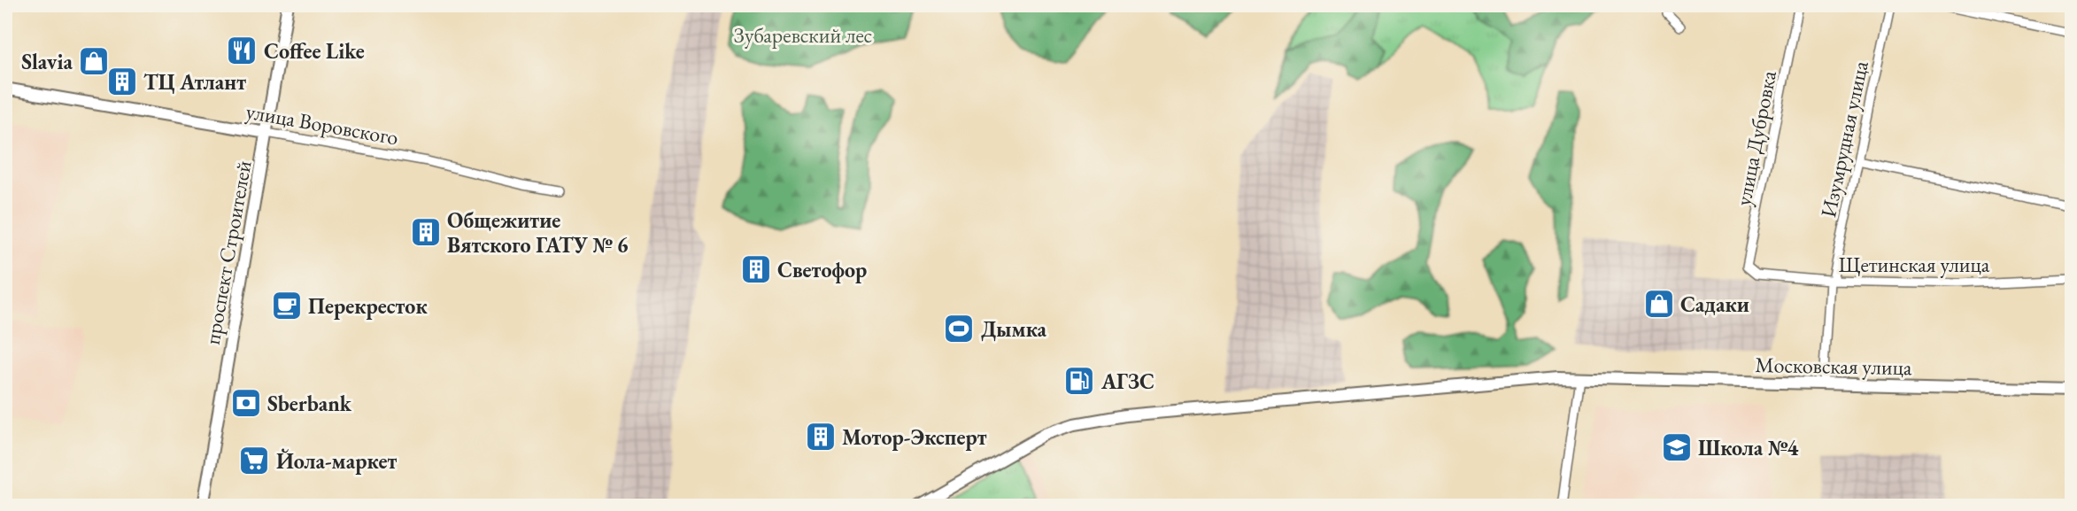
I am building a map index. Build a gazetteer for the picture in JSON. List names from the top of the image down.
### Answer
{
  "streets": {
    "main road": ["улица Воровского", "проспект Строителей", "Московская улица"],
    "street": ["улица Дубровка", "Изумрудная улица", "Щетинская улица"]
  },
  "crossings": [
    ["улица Воровского", "проспект Строителей"],
    ["улица Дубровка", "Щетинская улица"],
    ["Изумрудная улица", "Щетинская улица"],
    ["Изумрудная улица", "Московская улица"]
  ],
  "parks": ["Зубаревский лес"],
  "places": {
    "restaurant": ["Coffee Like"],
    "shop": ["Slavia", "Садаки"],
    "building": [
      "ТЦ Атлант",
      "Общежитие Вятского ГАТУ № 6",
      "Светофор",
      "Мотор-Эксперт"
    ],
    "cafe": ["Перекресток"],
    "sports": ["Дымка"],
    "fuel station": ["АГЗС"],
    "bank": ["Sberbank"],
    "school or university": ["Школа №4"],
    "supermarket": ["Йола-маркет"]
  }
}
